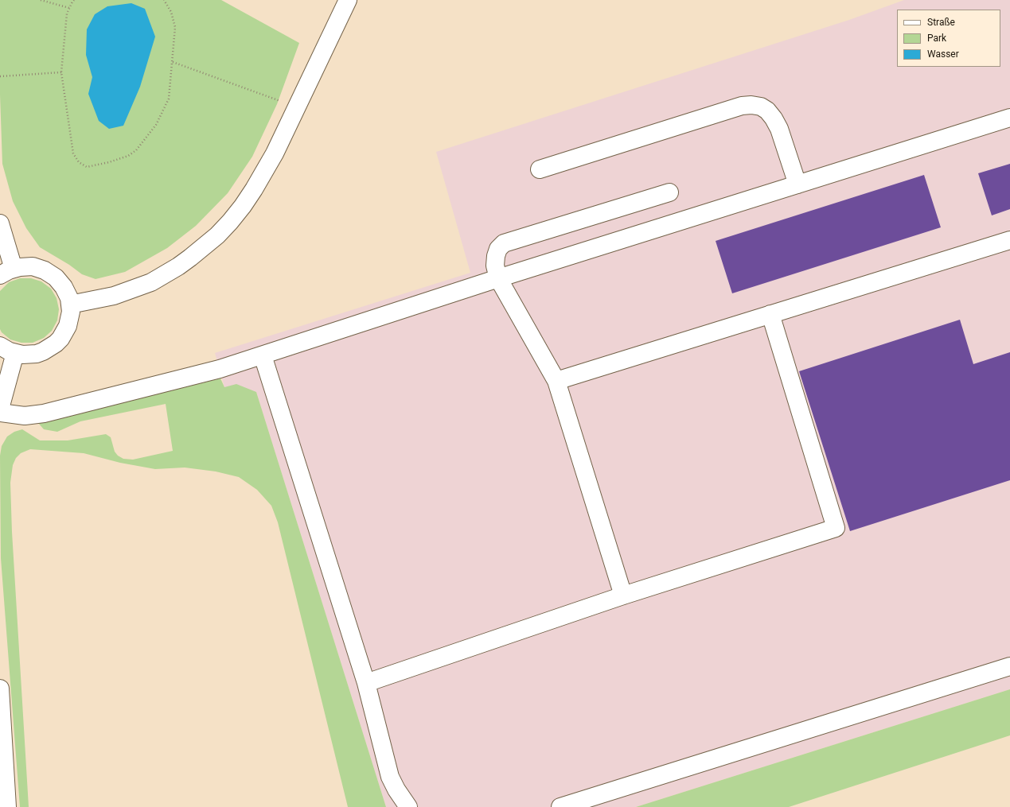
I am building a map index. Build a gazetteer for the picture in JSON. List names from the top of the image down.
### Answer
{
  "legend": ["Straße", "Park", "Wasser"]
}
